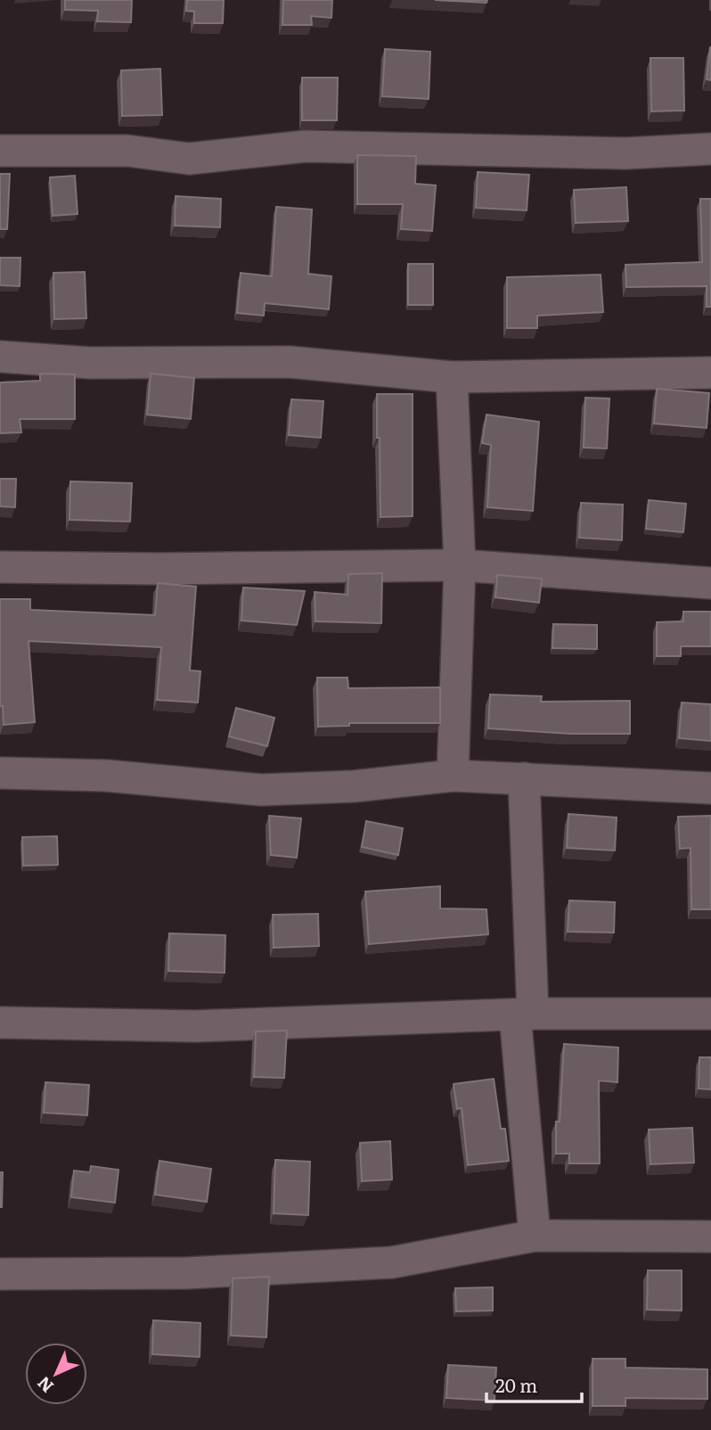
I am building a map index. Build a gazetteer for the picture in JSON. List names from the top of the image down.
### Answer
{
  "scale_bar": "20 m",
  "north": "bottom left"
}
